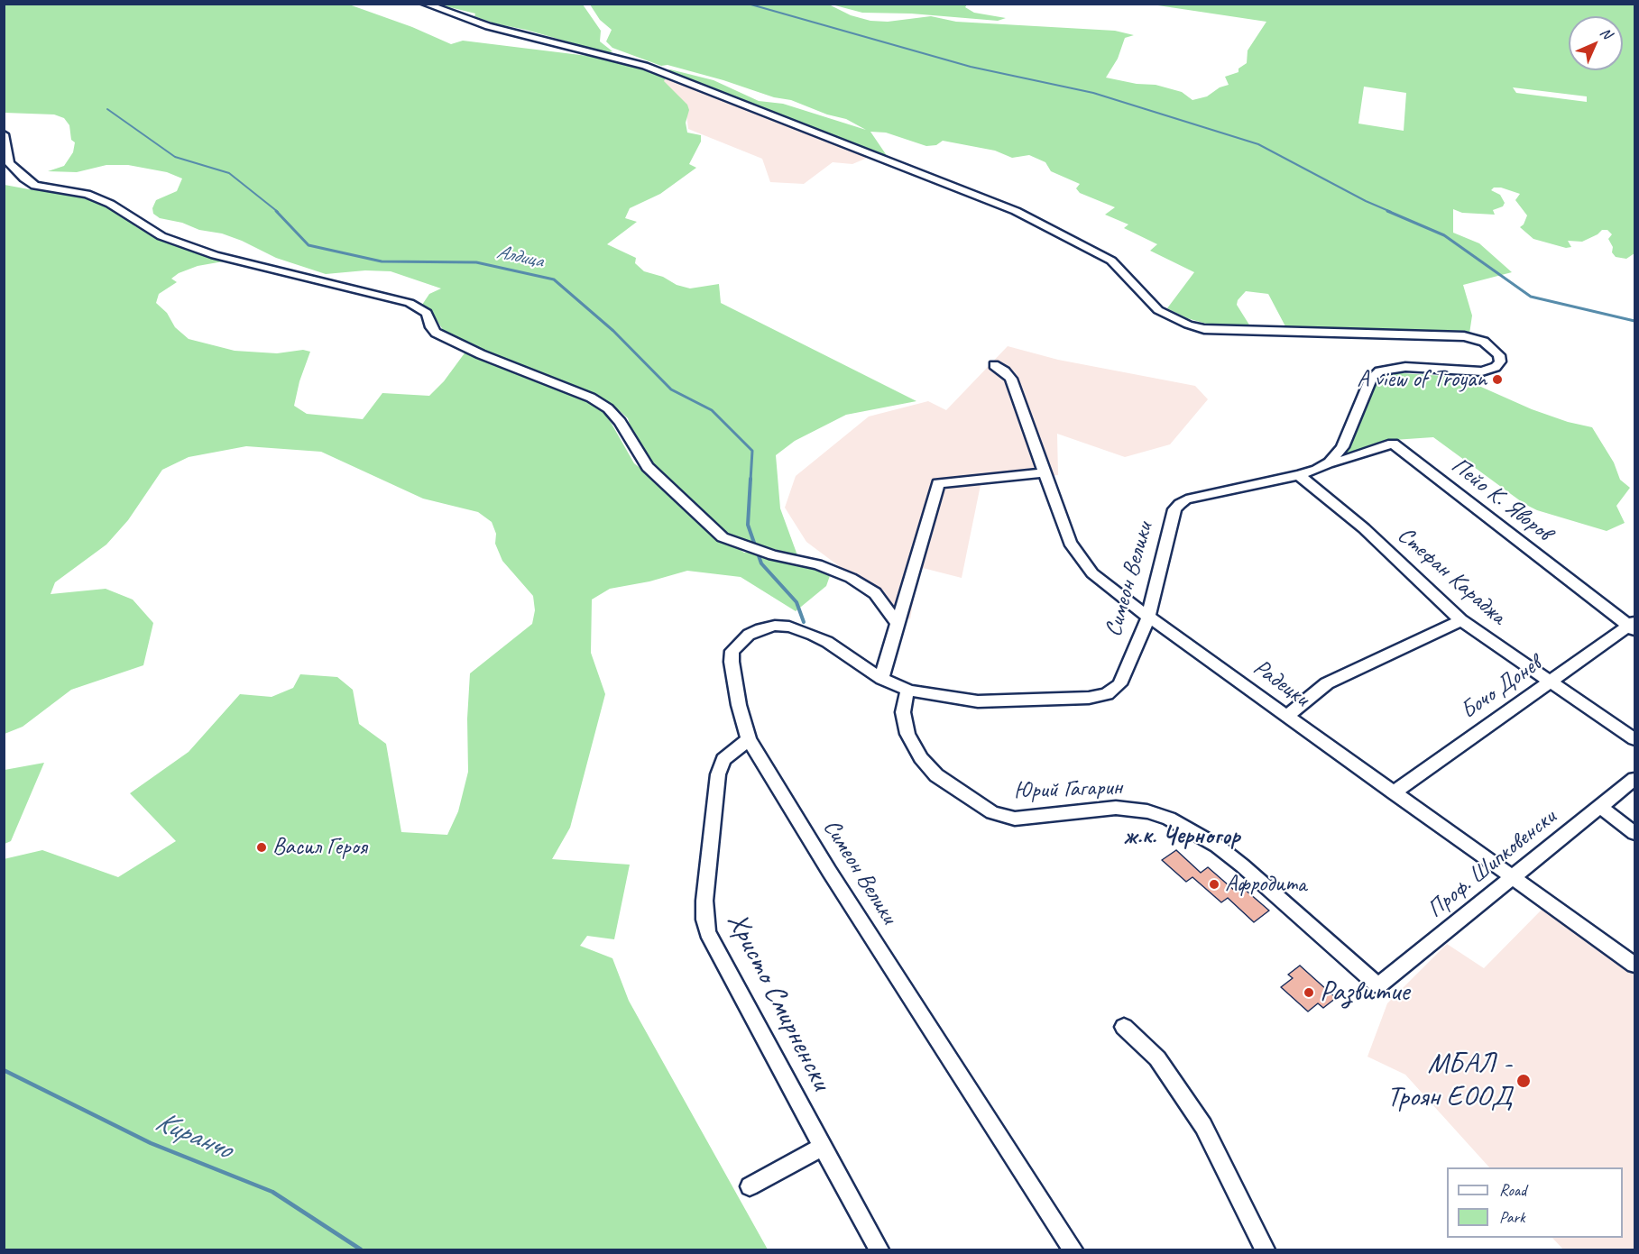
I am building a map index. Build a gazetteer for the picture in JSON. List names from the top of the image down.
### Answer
{
  "streets": {
    "street": [
      "Пейо К. Яворов",
      "Стефан Караджа",
      "Симеон Велики",
      "Радецки",
      "Бочо Донев",
      "Юрий Гагарин",
      "Проф. Шипковенски",
      "Христо Смирненски"
    ]
  },
  "crossings": [
    ["Пейо К. Яворов", "Симеон Велики"],
    ["Пейо К. Яворов", "Бочо Донев"],
    ["Стефан Караджа", "Симеон Велики"],
    ["Стефан Караджа", "Бочо Донев"],
    ["Симеон Велики", "Радецки"],
    ["Симеон Велики", "Юрий Гагарин"],
    ["Симеон Велики", "Христо Смирненски"],
    ["Радецки", "Бочо Донев"],
    ["Радецки", "Проф. Шипковенски"],
    ["Юрий Гагарин", "Проф. Шипковенски"]
  ],
  "districts": ["ж.к. Черногор"],
  "water": ["Алдица", "Киранчо"],
  "places": [
    "A view of Troyan",
    "Васил Героя",
    "Афродита",
    "Развитие",
    "МБАЛ - Троян ЕООД"
  ],
  "legend": ["Road", "Park"],
  "north": "top right"
}
